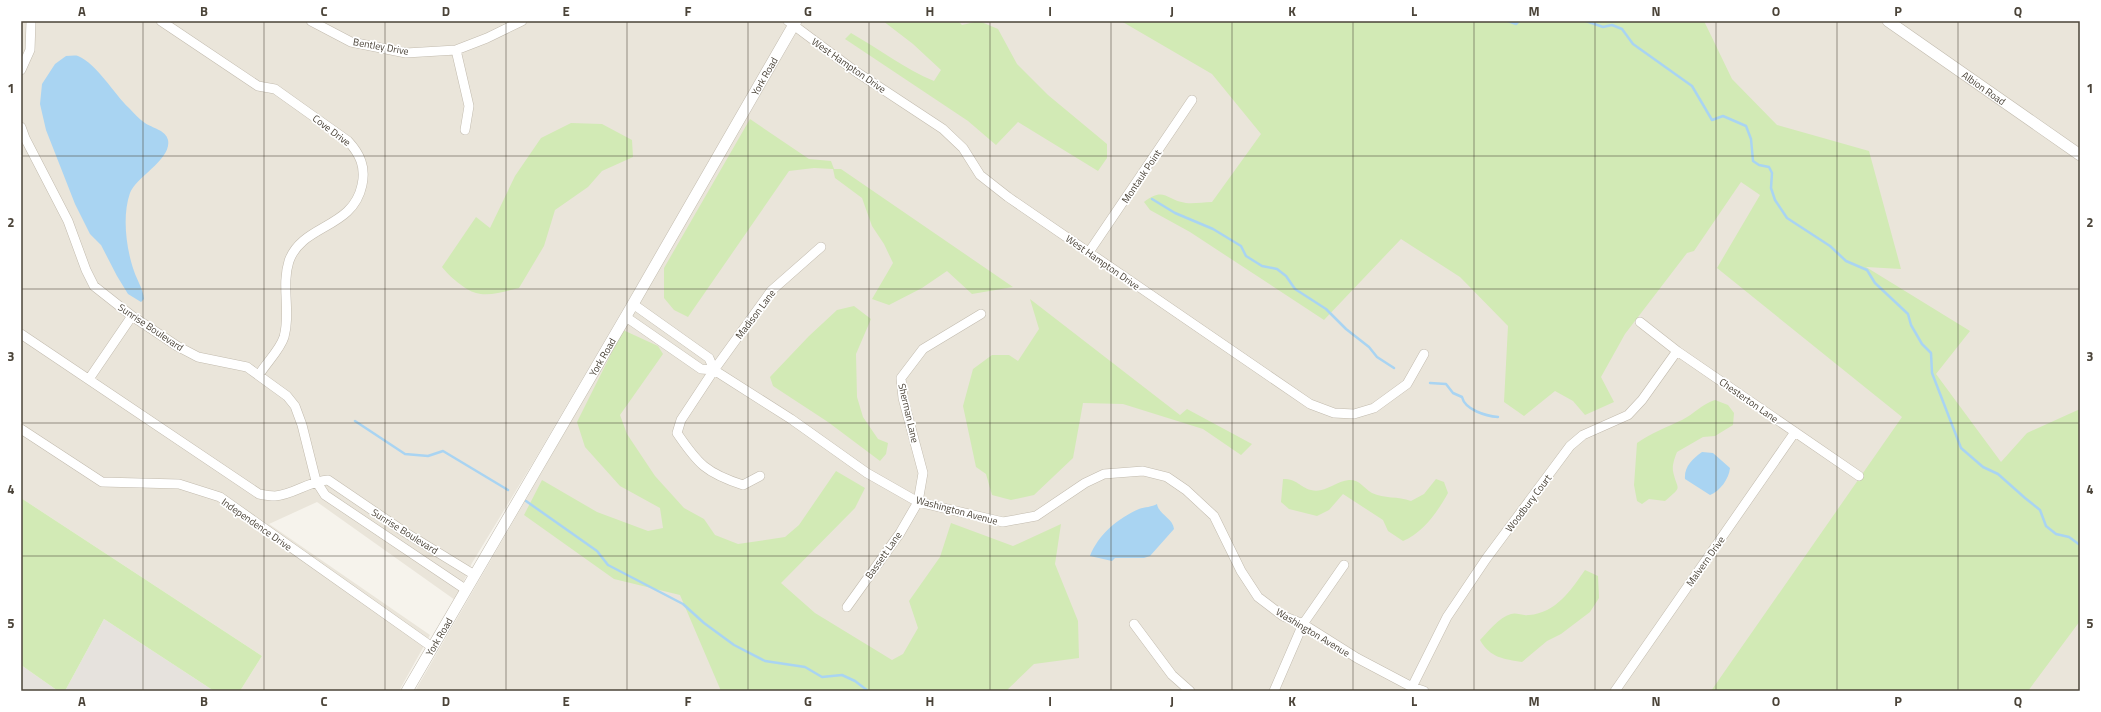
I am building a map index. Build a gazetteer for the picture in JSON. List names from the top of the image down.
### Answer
{
  "streets": {
    "street": [
      "Bentley Drive",
      "West Hampton Drive",
      "York Road",
      "Albion Road",
      "Cove Drive",
      "Montauk Point",
      "Madison Lane",
      "Sunrise Boulevard",
      "Chesterton Lane",
      "Sherman Lane",
      "Woodbury Court",
      "Washington Avenue",
      "Independence Drive",
      "Bassett Lane",
      "Malvern Drive"
    ]
  },
  "crossings": [
    ["West Hampton Drive", "York Road"],
    ["West Hampton Drive", "Montauk Point"],
    ["York Road", "Sunrise Boulevard"],
    ["York Road", "Washington Avenue"],
    ["York Road", "Independence Drive"],
    ["Cove Drive", "Sunrise Boulevard"],
    ["Madison Lane", "Washington Avenue"],
    ["Chesterton Lane", "Woodbury Court"],
    ["Chesterton Lane", "Malvern Drive"],
    ["Sherman Lane", "Washington Avenue"],
    ["Sherman Lane", "Bassett Lane"],
    ["Woodbury Court", "Washington Avenue"],
    ["Washington Avenue", "Bassett Lane"]
  ],
  "grid": {
    "columns": [
      "A",
      "B",
      "C",
      "D",
      "E",
      "F",
      "G",
      "H",
      "I",
      "J",
      "K",
      "L",
      "M",
      "N",
      "O",
      "P",
      "Q"
    ],
    "rows": [
      "1",
      "2",
      "3",
      "4",
      "5"
    ]
  }
}
